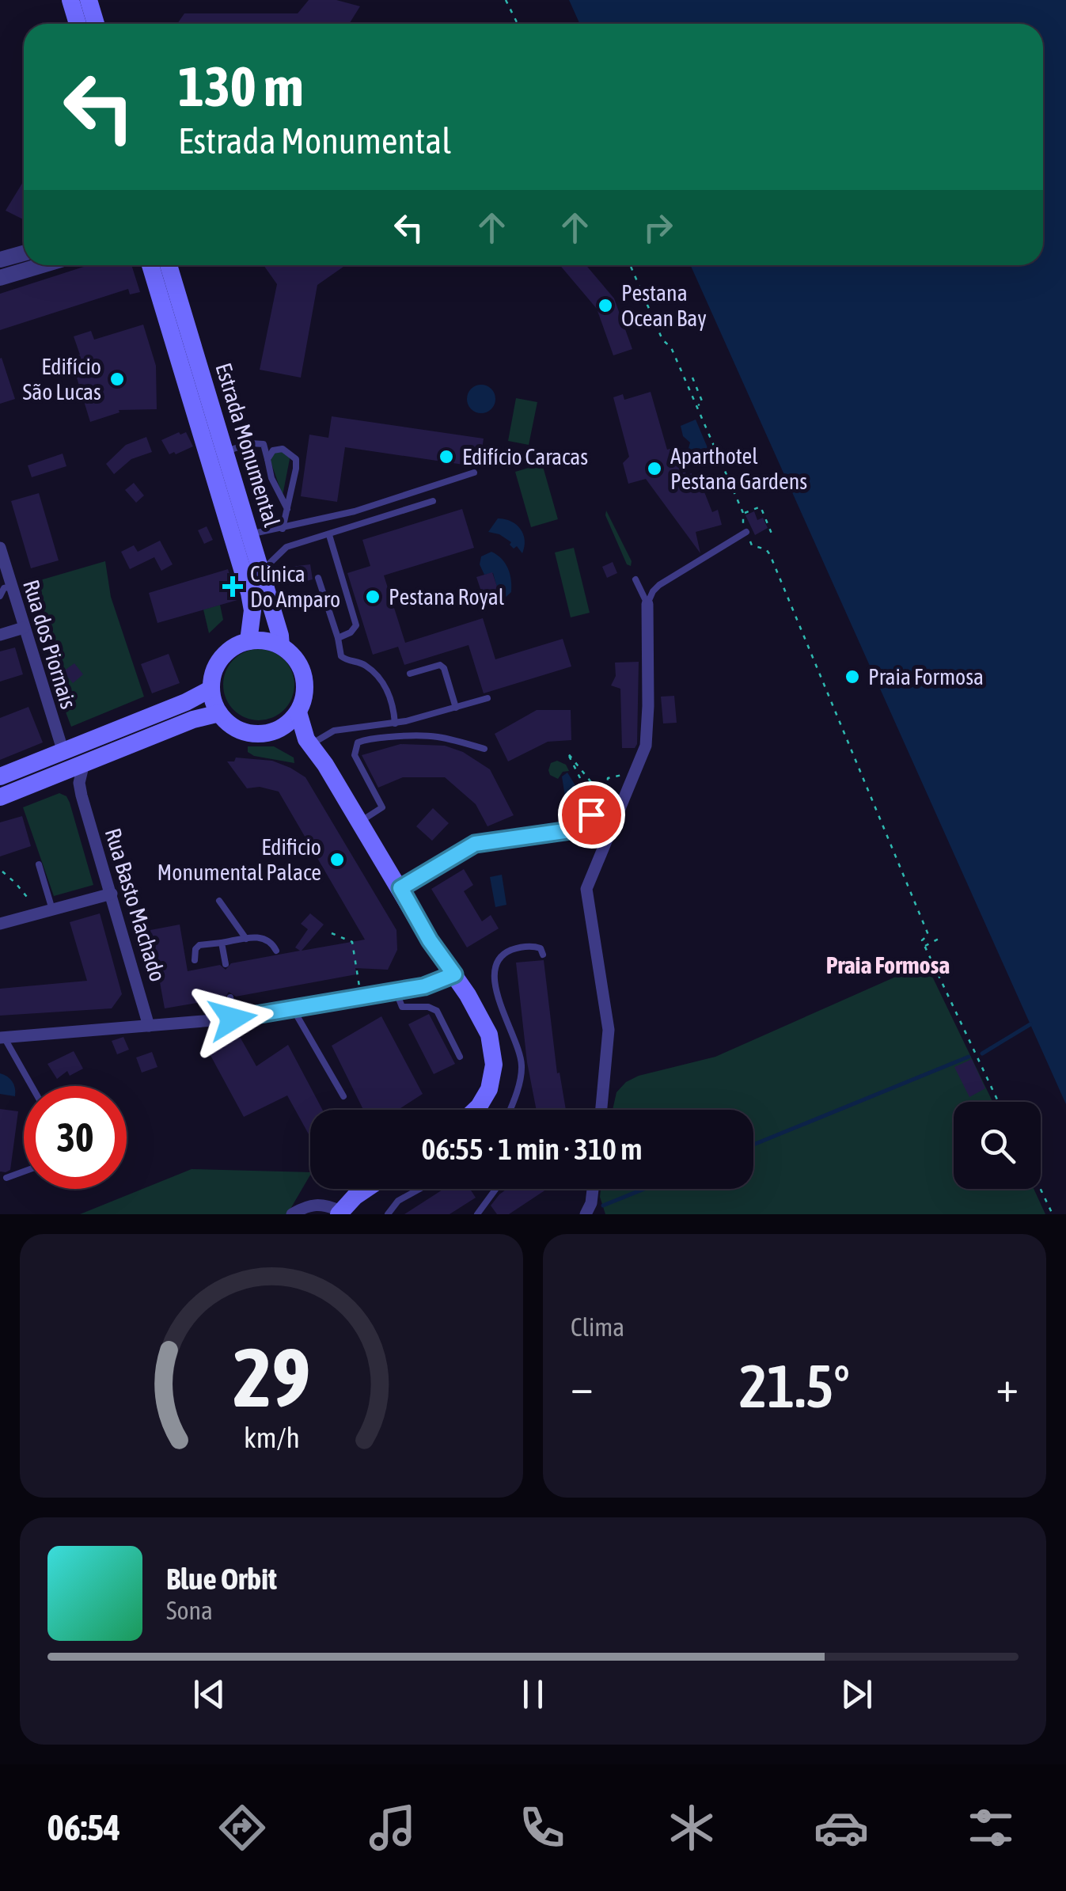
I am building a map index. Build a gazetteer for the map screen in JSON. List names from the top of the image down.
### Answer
{
  "streets": {
    "main road": ["Estrada Monumental"],
    "street": ["Rua dos Piornais", "Rua Basto Machado"]
  },
  "districts": ["Praia Formosa"],
  "places": {
    "other": [
      "Pestana Ocean Bay",
      "Edifício São Lucas",
      "Edifício Caracas",
      "Aparthotel Pestana Gardens",
      "Pestana Royal",
      "Praia Formosa",
      "Edificio Monumental Palace"
    ],
    "health": ["Clínica Do Amparo"]
  },
  "page": {
    "turn": ["130 m", "Estrada Monumental"],
    "limit": "30",
    "trip": "06:55 · 1 min · 310 m",
    "tile": "Clima",
    "heat": ["−", "21.5°", "+"],
    "song": ["Blue Orbit", "Sona"],
    "tabs": "06:54",
    "gauge": ["29", "km/h"]
  }
}
